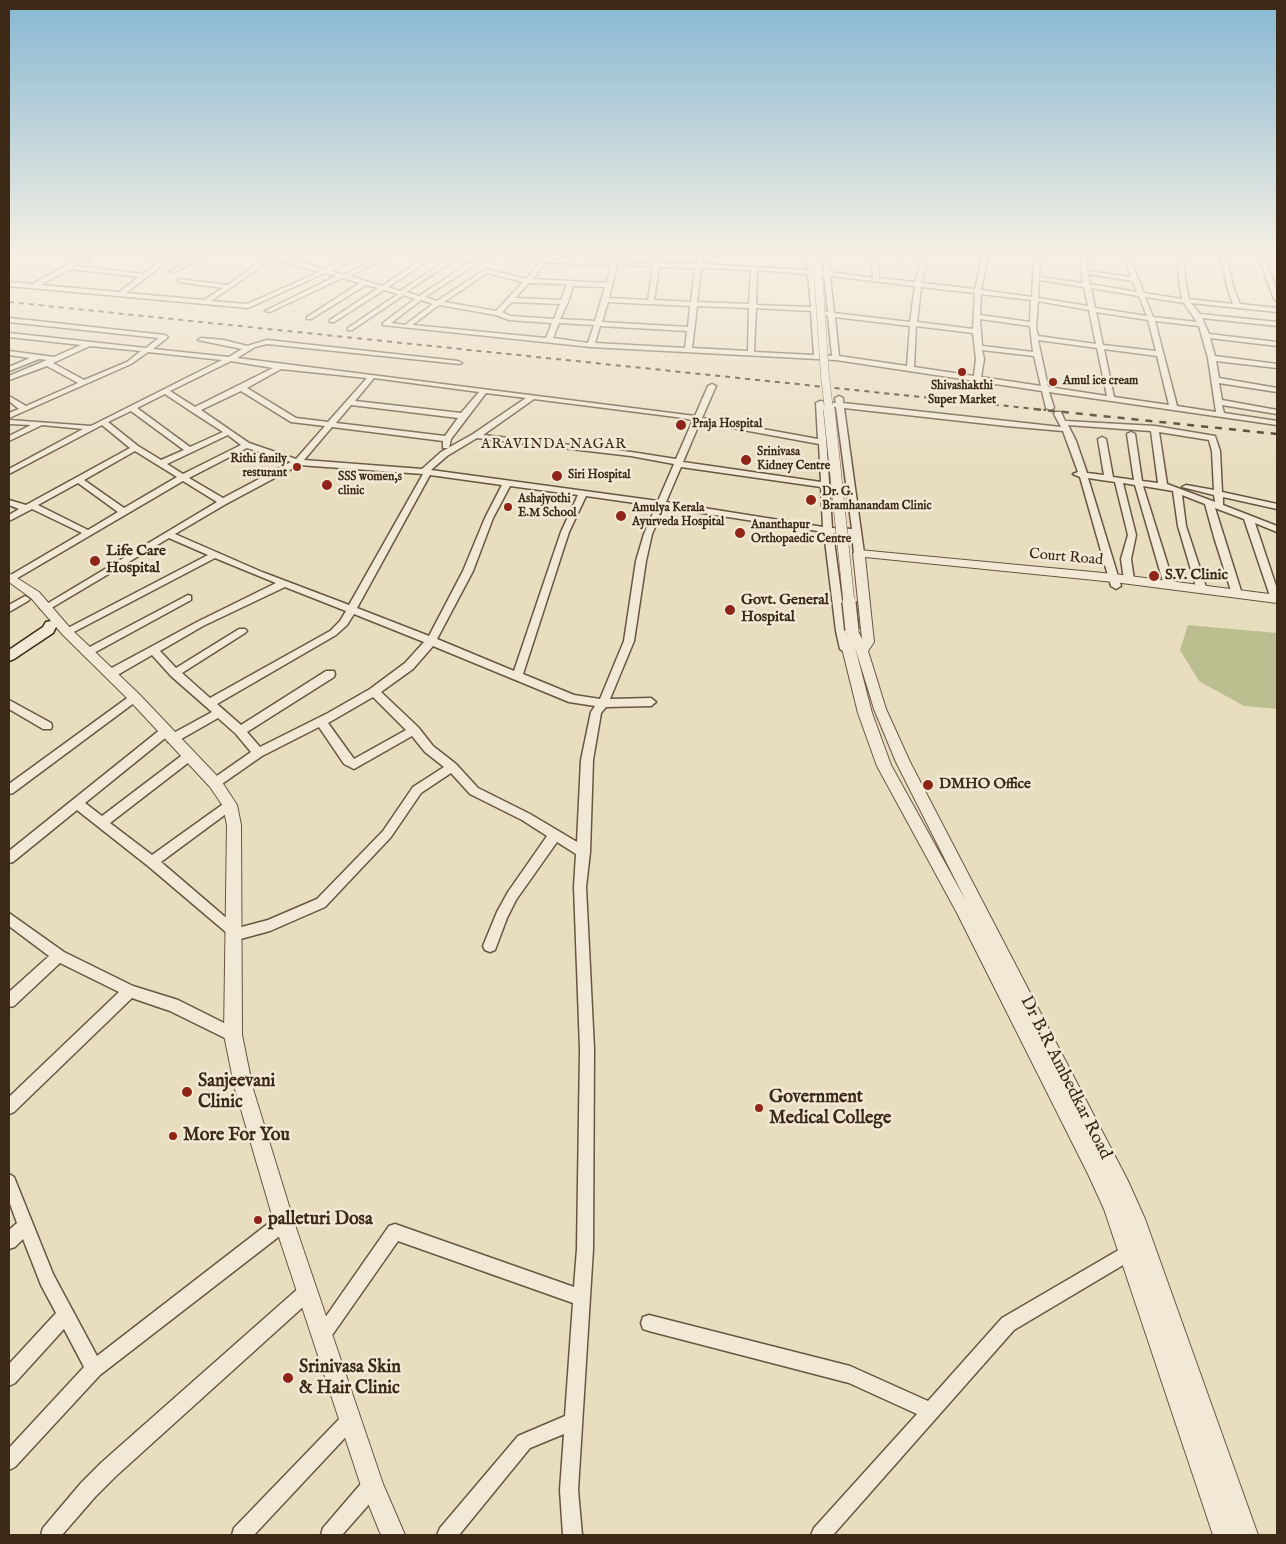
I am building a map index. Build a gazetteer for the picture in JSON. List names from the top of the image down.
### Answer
{
  "streets": {
    "street": ["Court Road", "Dr B.R Ambedkar Road"]
  },
  "districts": ["ARAVINDA NAGAR"],
  "places": [
    "Shivashakthi Super Market",
    "Amul ice cream",
    "Praja Hospital",
    "Srinivasa Kidney Centre",
    "Rithi fanily resturant",
    "Siri Hospital",
    "SSS women,s clinic",
    "Dr. G. Bramhanandam Clinic",
    "Ashajyothi E.M School",
    "Amulya Kerala Ayurveda Hospital",
    "Ananthapur Orthopaedic Centre",
    "Life Care Hospital",
    "S.V. Clinic",
    "Govt. General Hospital",
    "DMHO Office",
    "Sanjeevani Clinic",
    "Government Medical College",
    "More For You",
    "palleturi Dosa",
    "Srinivasa Skin & Hair Clinic"
  ]
}
